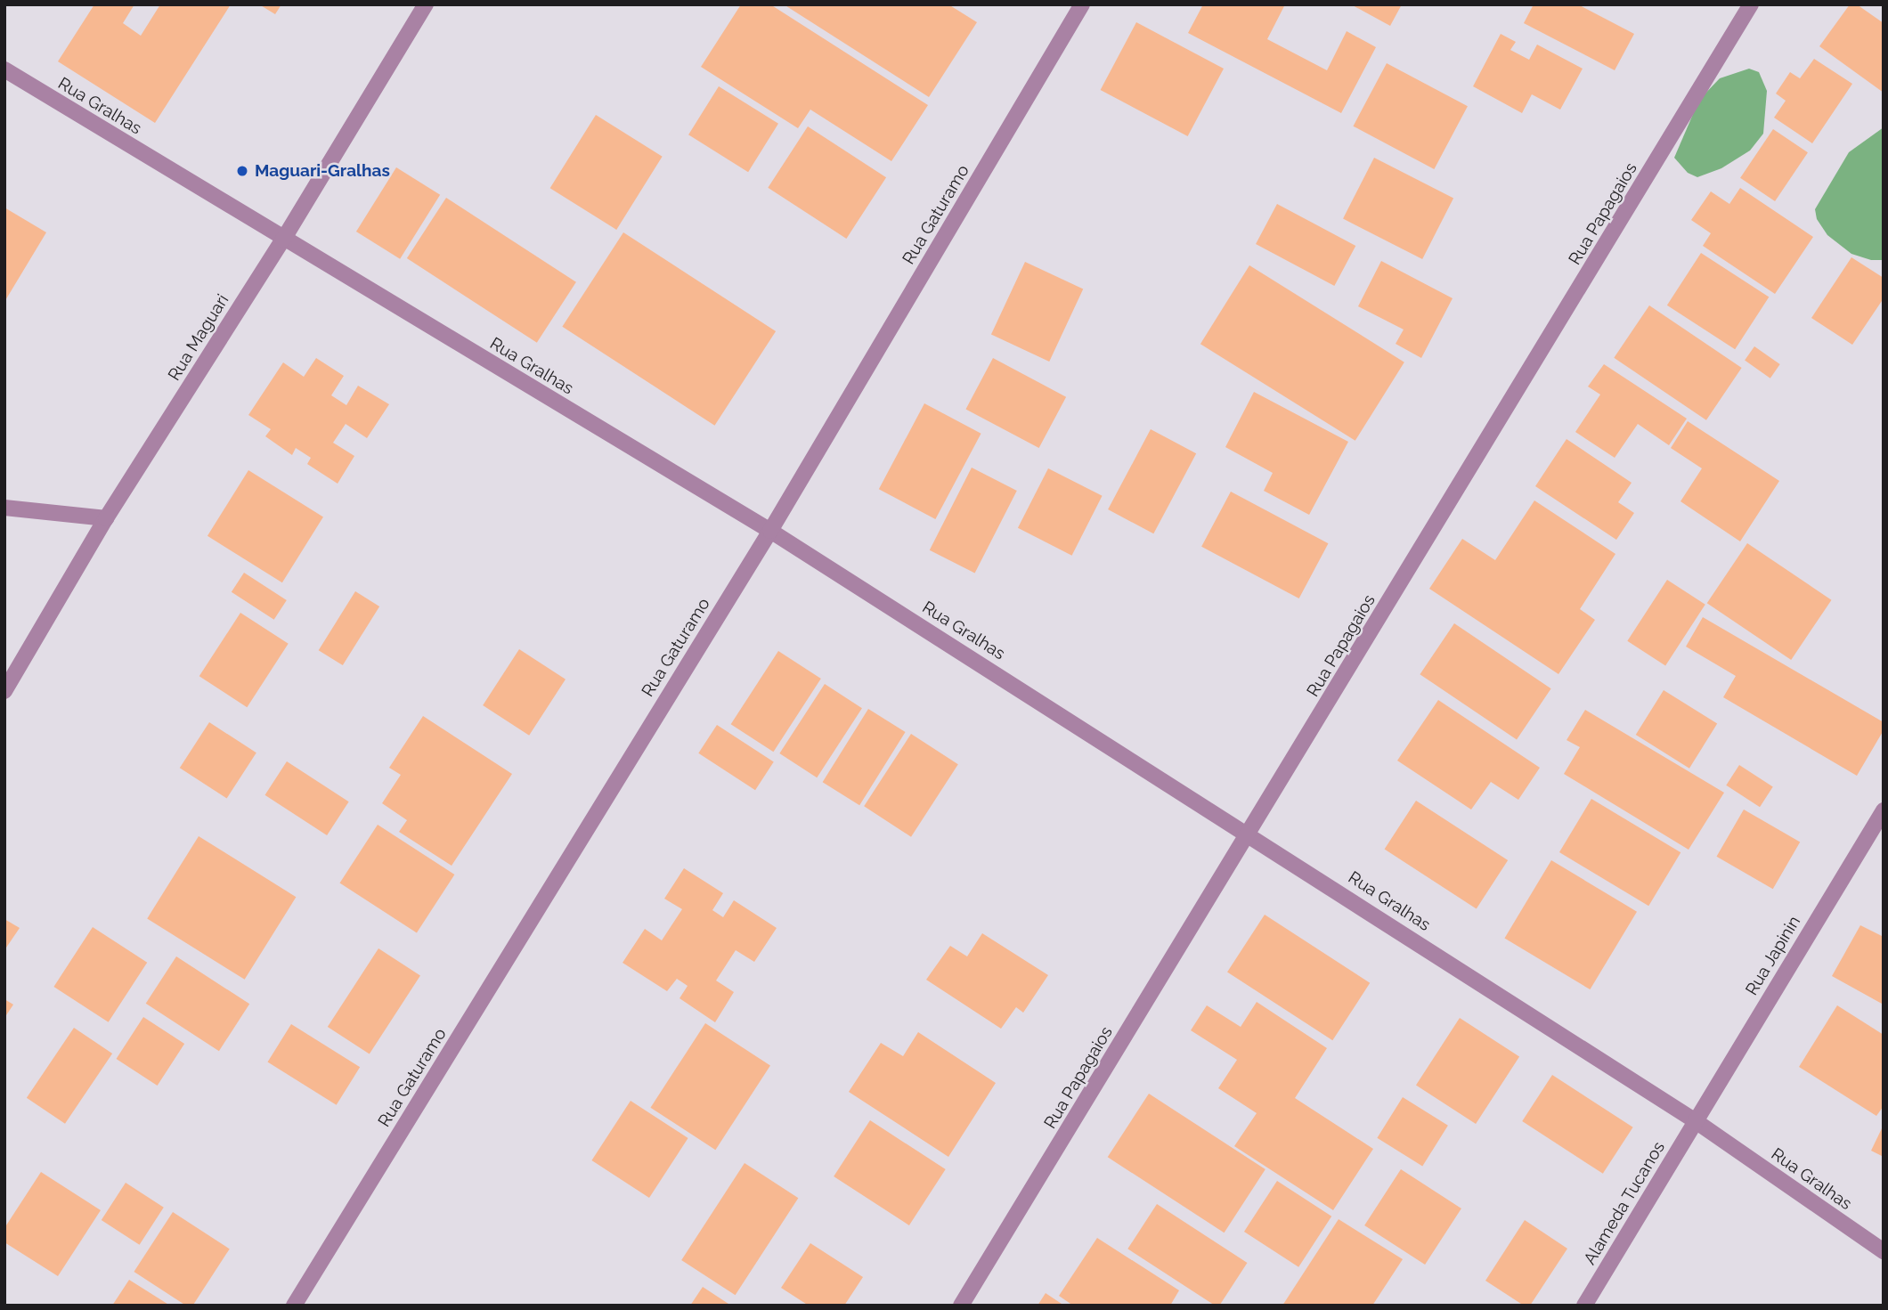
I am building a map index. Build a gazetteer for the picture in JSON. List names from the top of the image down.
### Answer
{
  "streets": {
    "street": [
      "Rua Gralhas",
      "Rua Papagaios",
      "Rua Gaturamo",
      "Rua Maguari",
      "Rua Japinin",
      "Alameda Tucanos"
    ]
  },
  "crossings": [
    ["Rua Gralhas", "Rua Papagaios"],
    ["Rua Gralhas", "Rua Gaturamo"],
    ["Rua Gralhas", "Rua Maguari"],
    ["Rua Gralhas", "Rua Japinin"],
    ["Rua Gralhas", "Alameda Tucanos"],
    ["Rua Japinin", "Alameda Tucanos"]
  ],
  "places": ["Maguari-Gralhas"]
}
